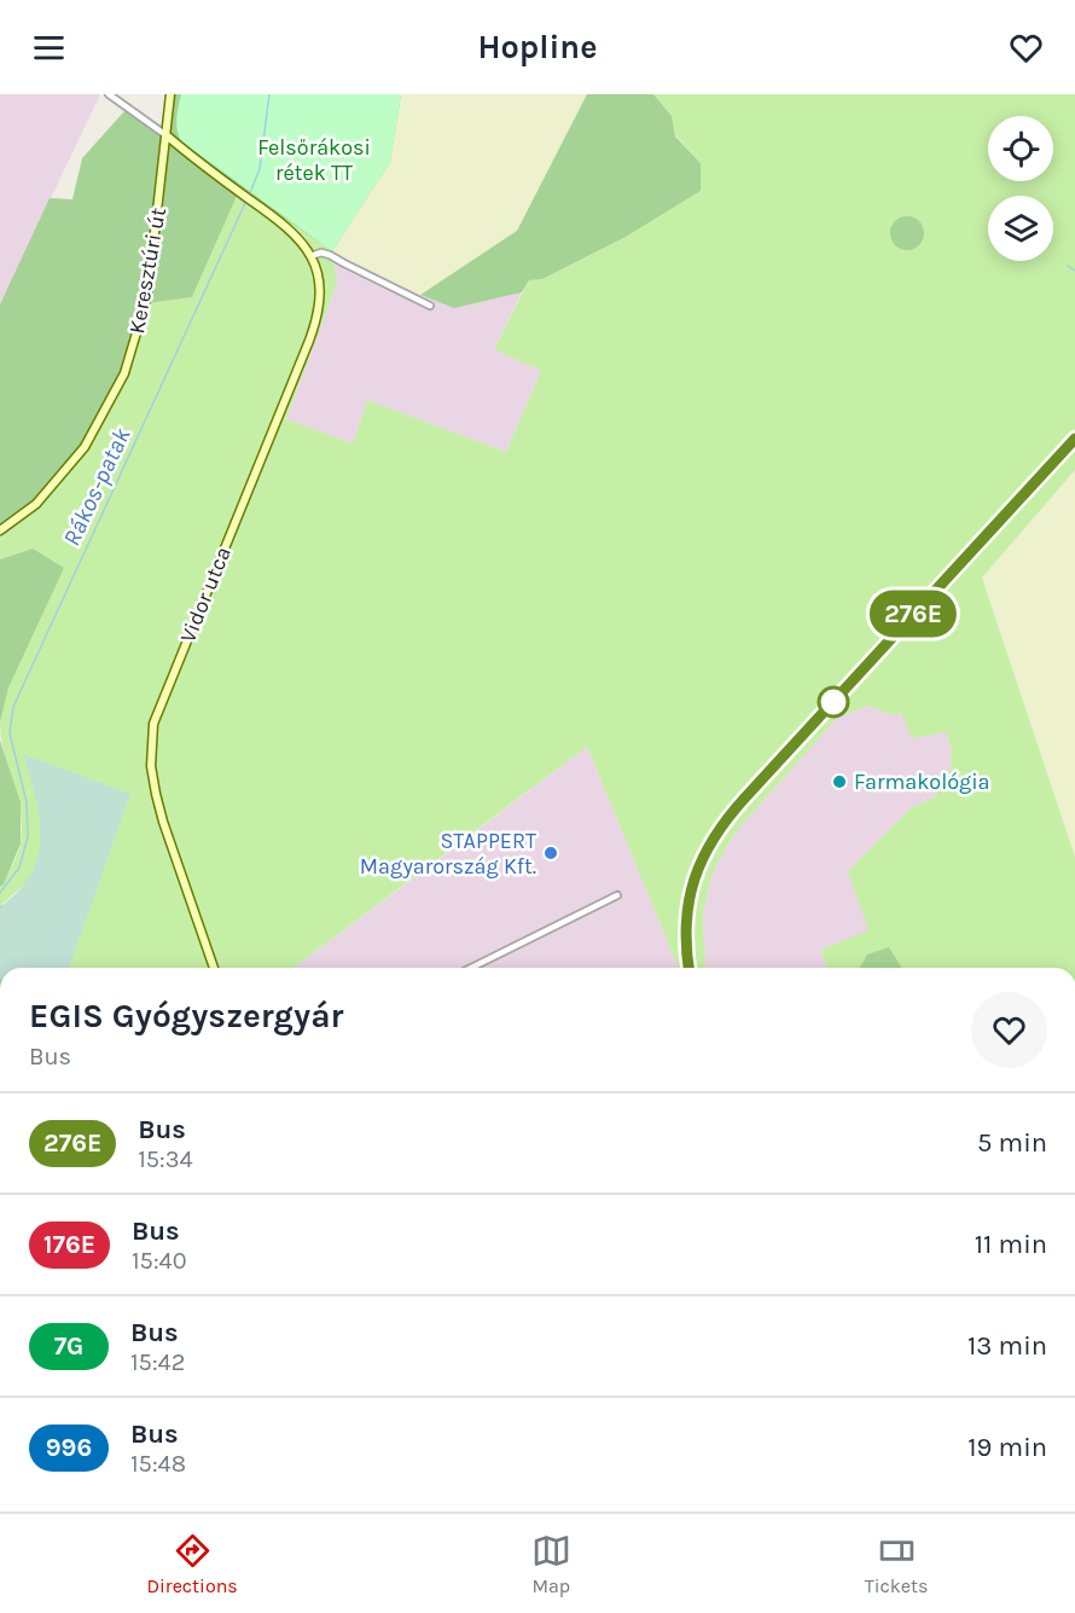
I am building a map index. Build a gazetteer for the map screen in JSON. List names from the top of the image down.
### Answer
{
  "streets": {
    "street": ["Keresztúri út", "Vidor utca"]
  },
  "crossings": [
    ["Keresztúri út", "Vidor utca"]
  ],
  "water": ["Rákos-patak"],
  "parks": ["Felsőrákosi rétek TT"],
  "places": ["Farmakológia", "STAPPERT Magyarország Kft."],
  "lines": ["bus line 276E"],
  "page": {
    "header": "Hopline",
    "on_map": "276E",
    "heading": ["EGIS Gyógyszergyár", "Bus"],
    "list": [
      {
        "mark": "276E",
        "name": "Bus",
        "note": "15:34",
        "value": "5 min"
      },
      {
        "mark": "176E",
        "name": "Bus",
        "note": "15:40",
        "value": "11 min"
      },
      {
        "mark": "7G",
        "name": "Bus",
        "note": "15:42",
        "value": "13 min"
      },
      {
        "mark": "996",
        "name": "Bus",
        "note": "15:48",
        "value": "19 min"
      }
    ],
    "tabs": ["Directions", "Map", "Tickets"]
  }
}
